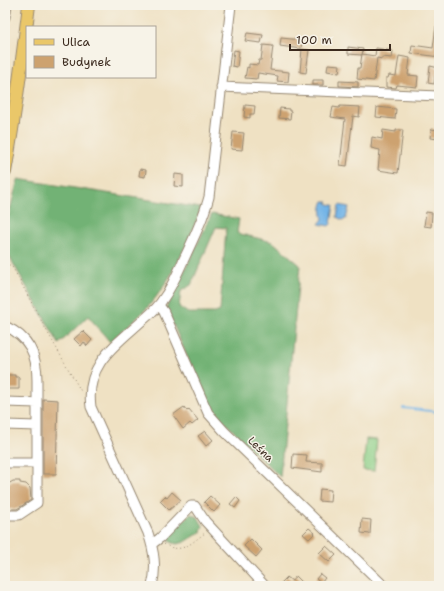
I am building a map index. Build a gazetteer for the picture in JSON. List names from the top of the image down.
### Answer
{
  "streets": {
    "street": ["Leśna"]
  },
  "legend": ["Ulica", "Budynek"],
  "scale_bar": "100 m"
}
